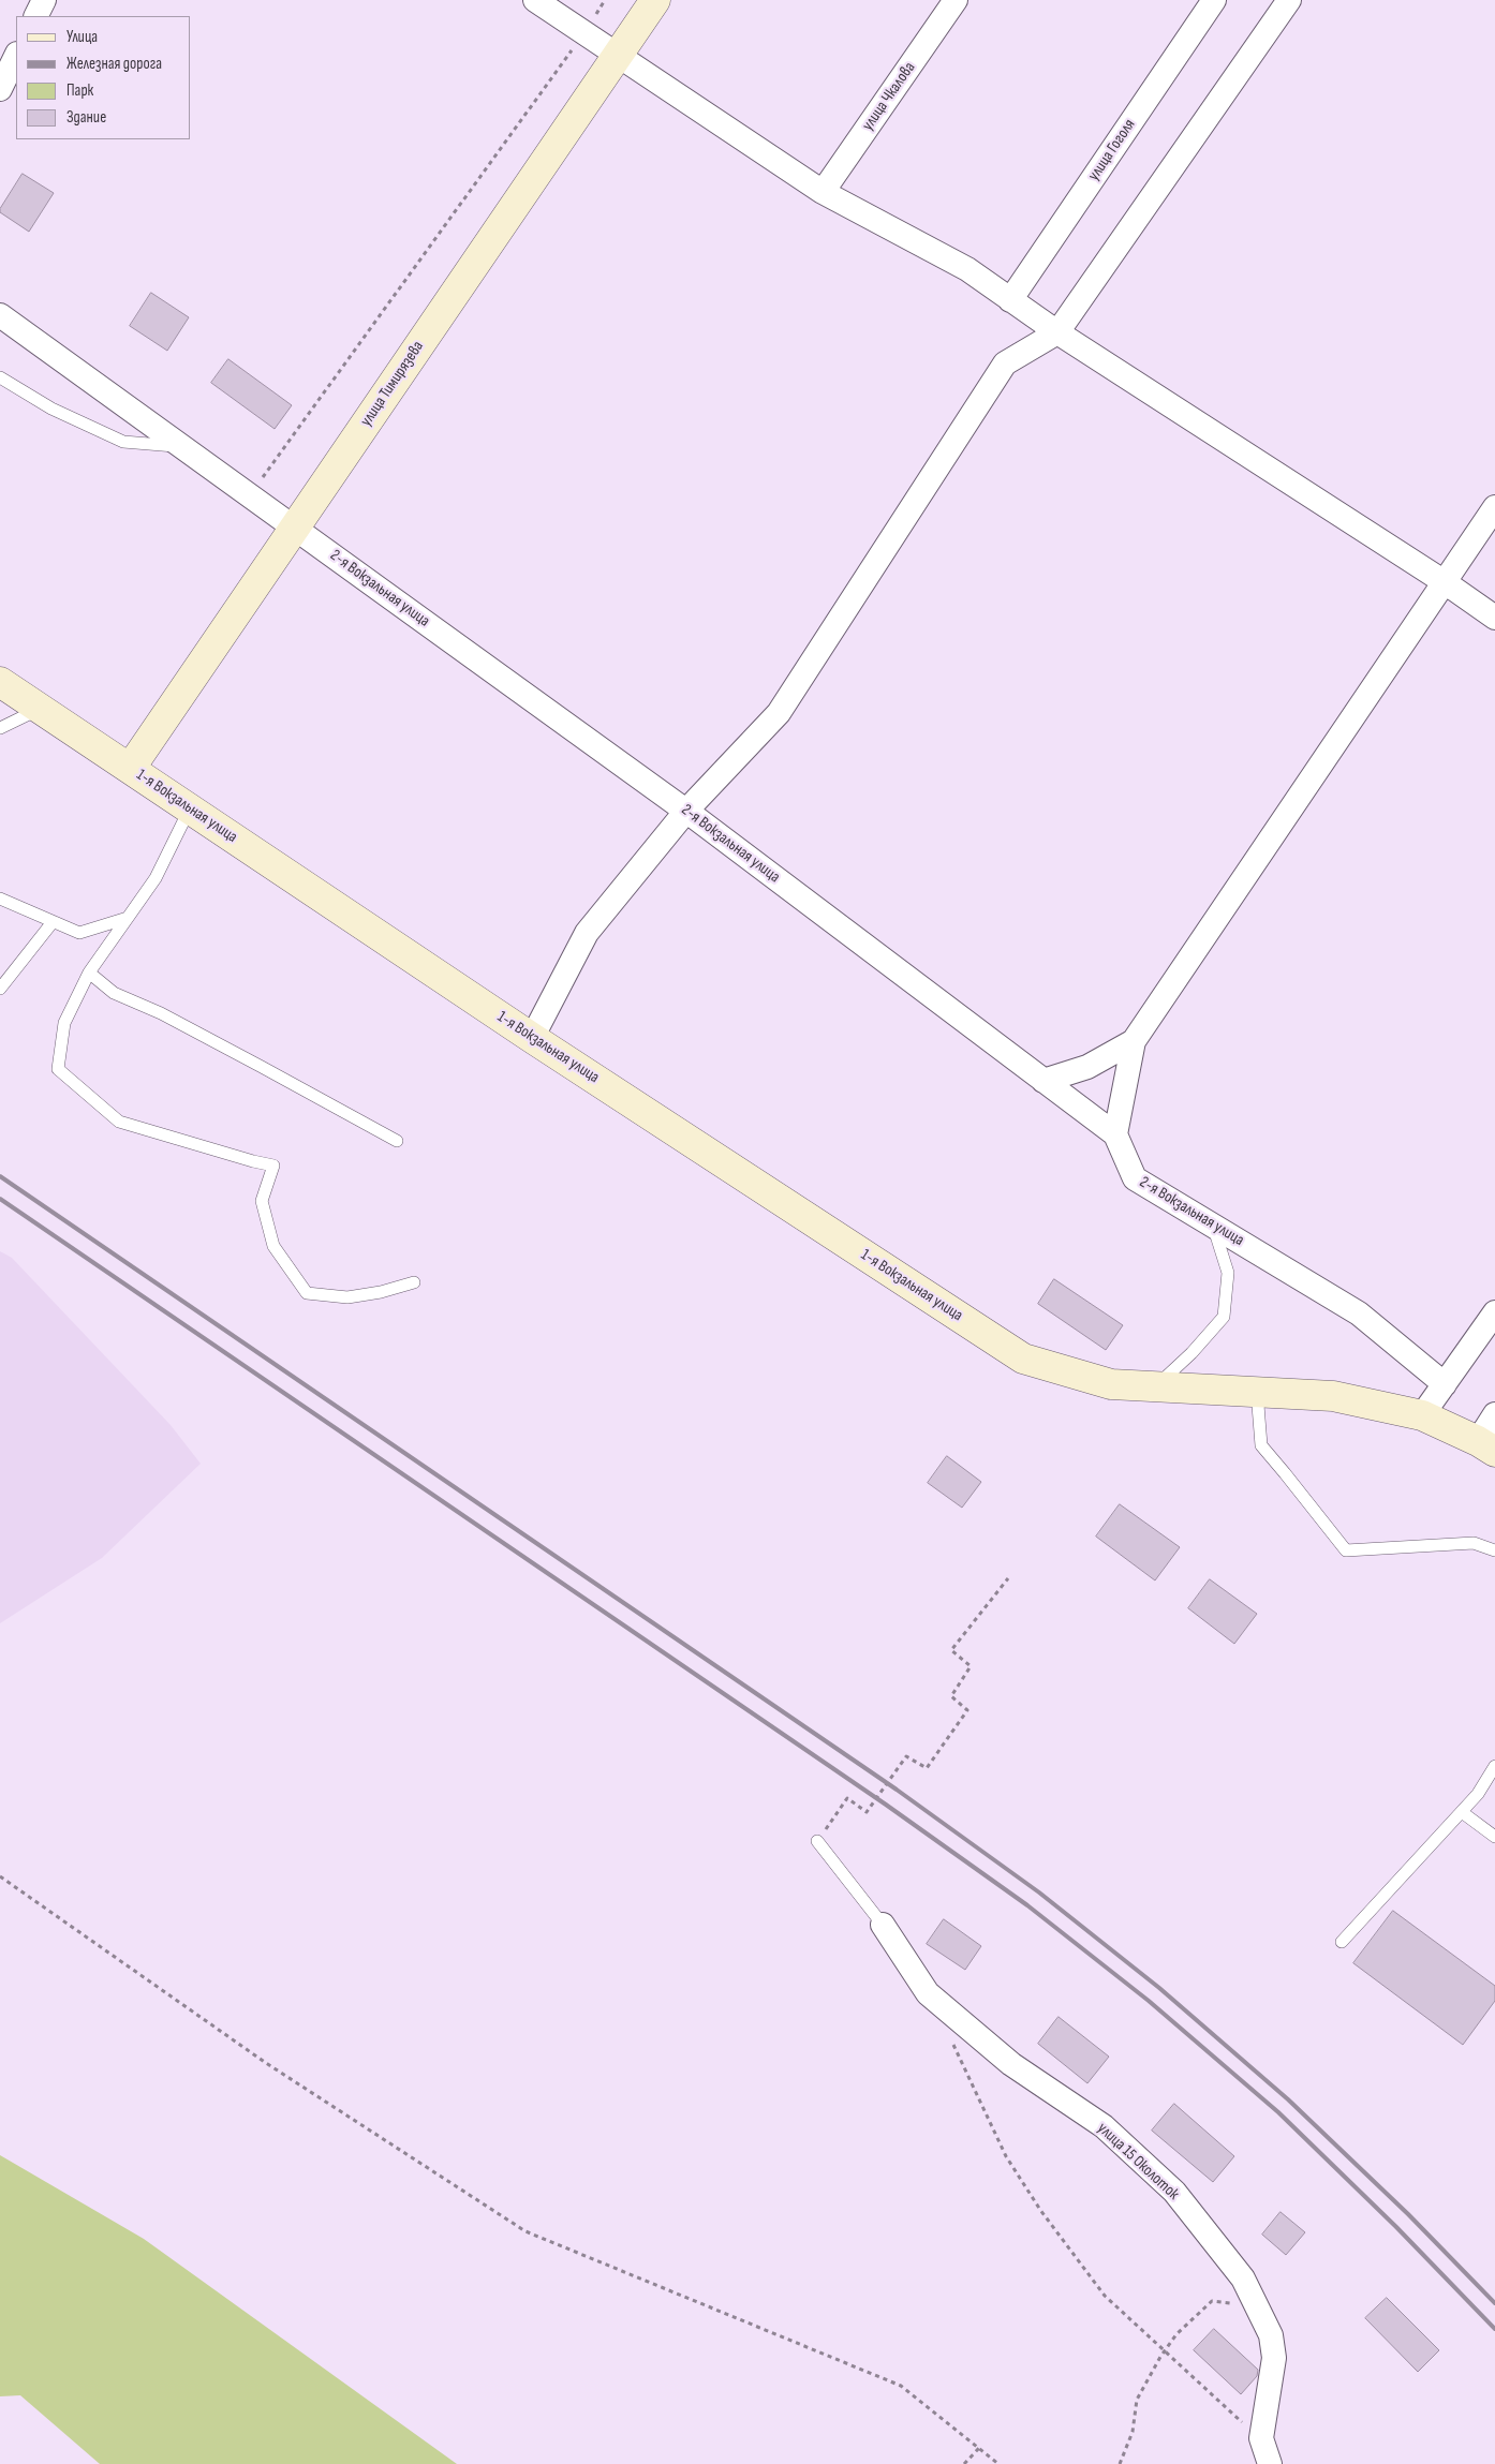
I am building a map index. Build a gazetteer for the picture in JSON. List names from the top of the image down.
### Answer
{
  "streets": {
    "main road": ["улица Тимирязева", "1-я Вокзальная улица"],
    "street": [
      "улица Чкалова",
      "улица Гоголя",
      "2-я Вокзальная улица",
      "улица 15 Околоток"
    ]
  },
  "crossings": [
    ["улица Тимирязева", "2-я Вокзальная улица"],
    ["улица Тимирязева", "1-я Вокзальная улица"]
  ],
  "legend": [
    "Улица",
    "Железная дорога",
    "Парк",
    "Здание"
  ]
}
